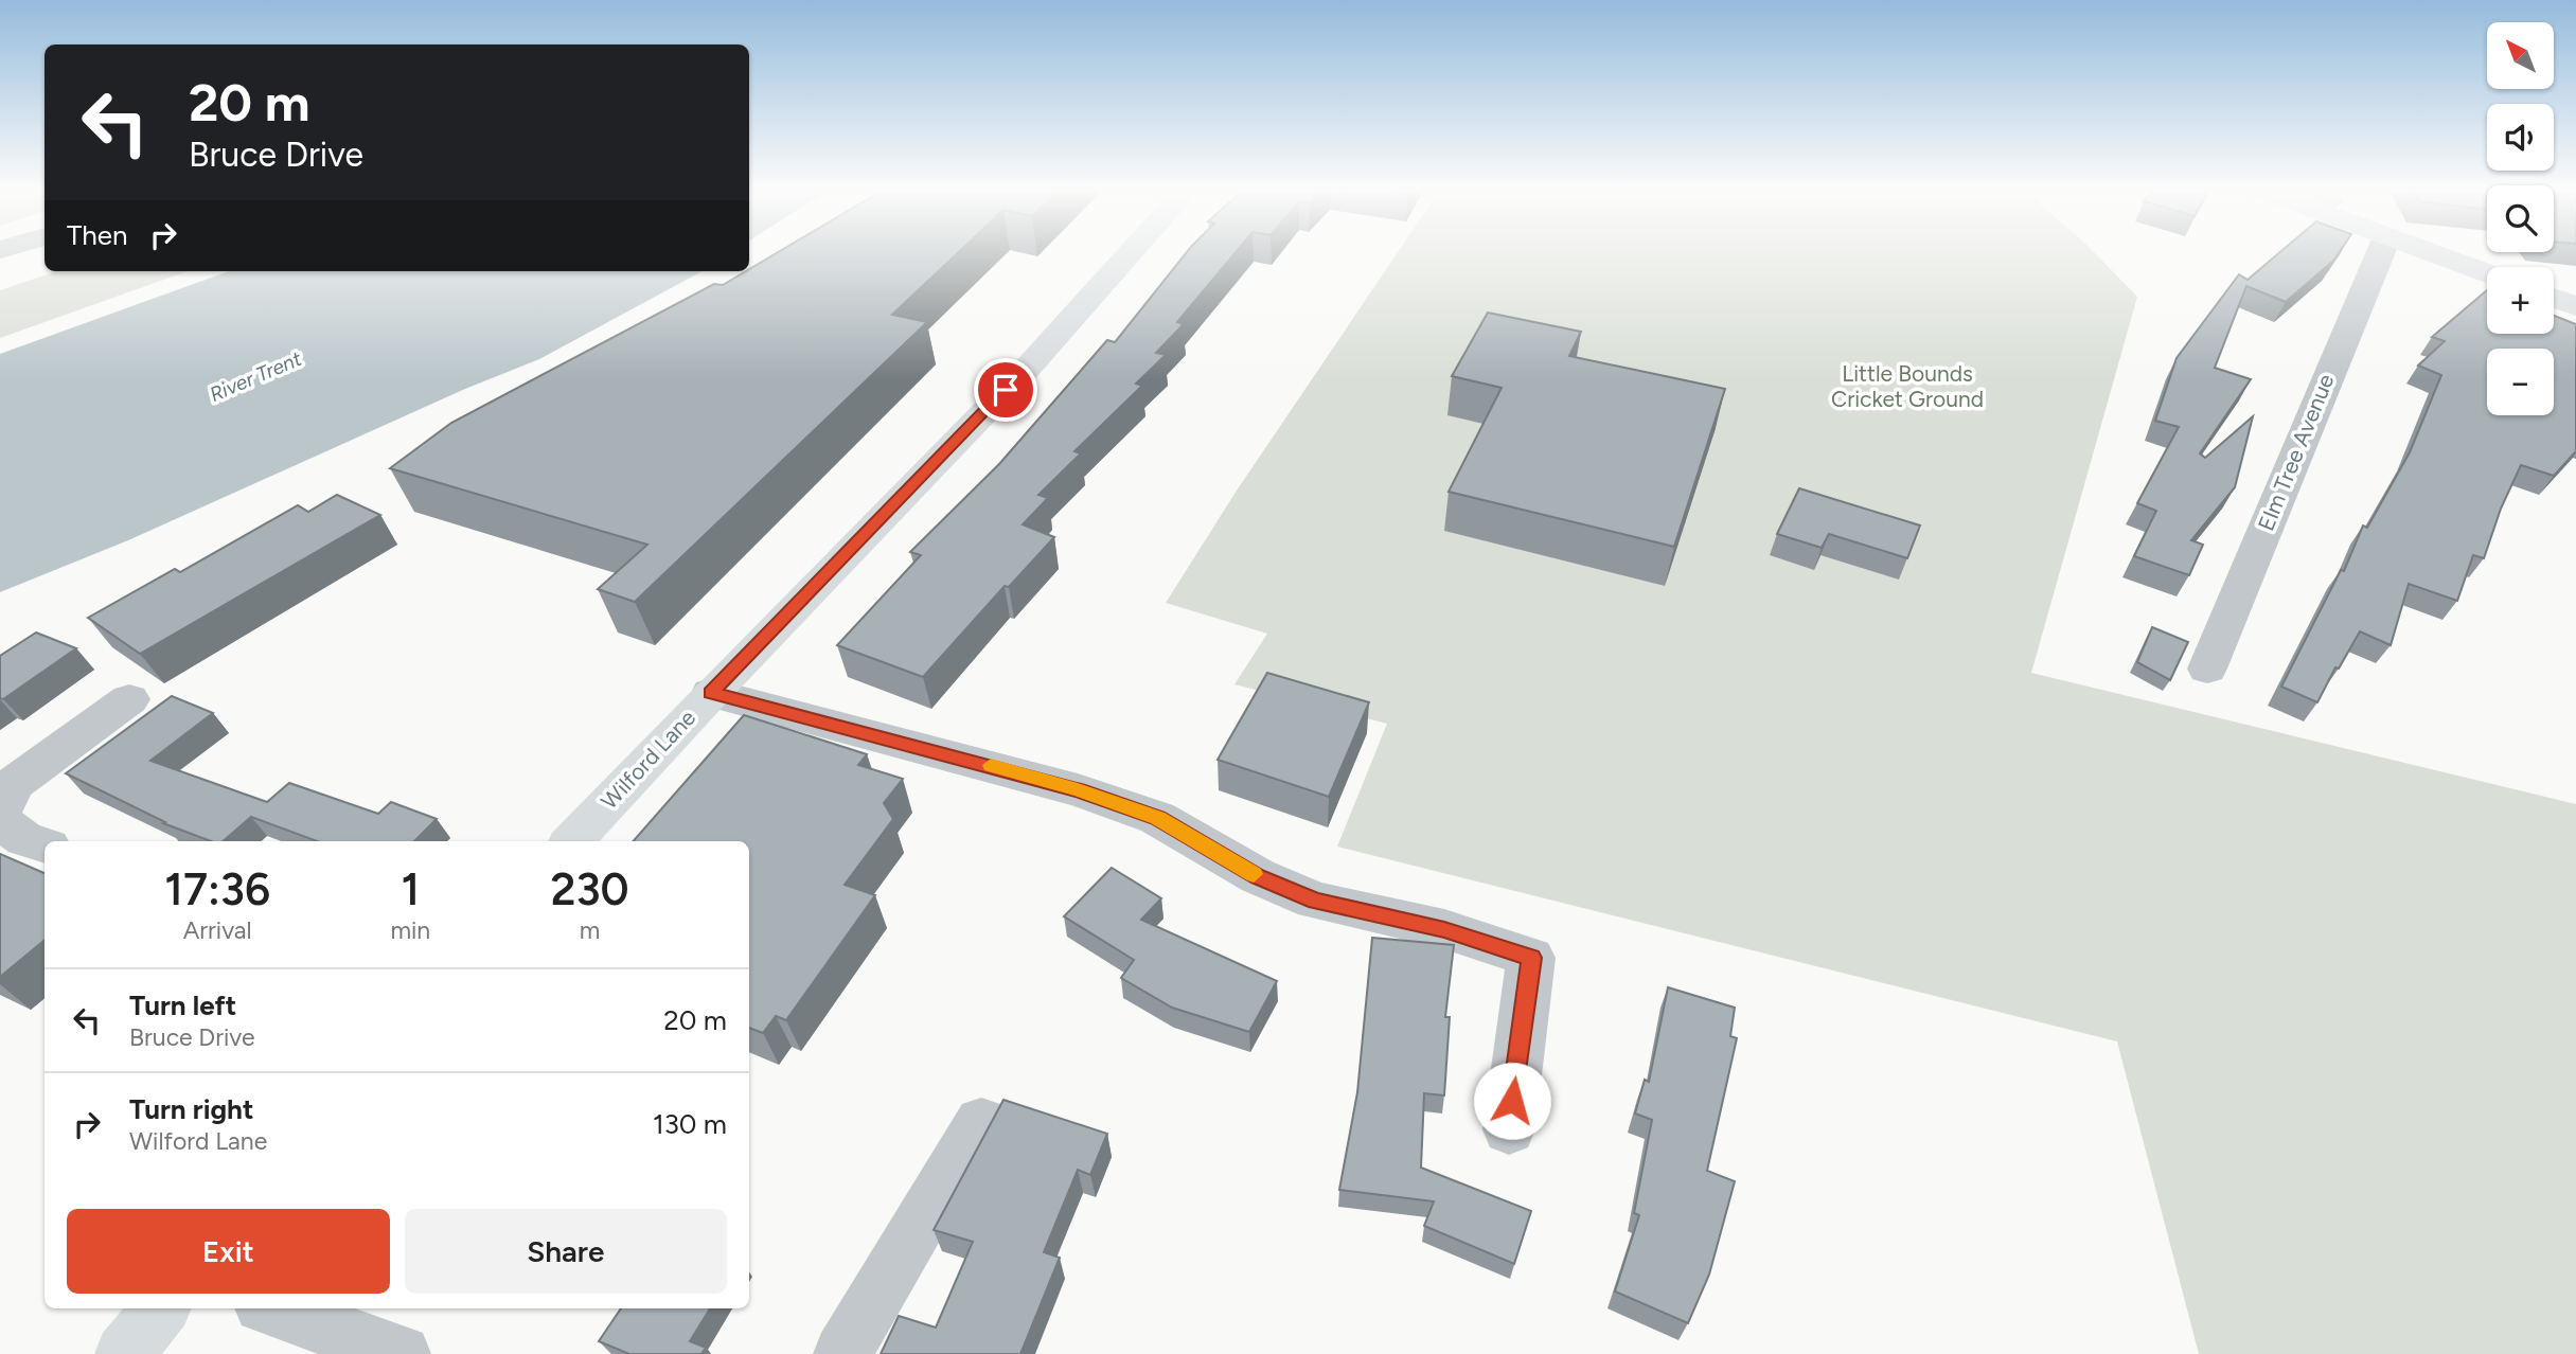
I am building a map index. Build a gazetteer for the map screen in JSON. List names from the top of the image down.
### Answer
{
  "streets": {
    "main road": ["Wilford Lane"],
    "street": ["Elm Tree Avenue"]
  },
  "water": ["River Trent"],
  "parks": ["Little Bounds Cricket Ground"],
  "north": "top left",
  "page": {
    "map_buttons": ["+", "−"],
    "turn": ["20 m", "Bruce Drive"],
    "then": "Then",
    "eta": [
      "17:36",
      "Arrival",
      "1",
      "min",
      "230",
      "m"
    ],
    "list": [
      {
        "name": "Turn left",
        "note": "Bruce Drive",
        "value": "20 m"
      },
      {
        "name": "Turn right",
        "note": "Wilford Lane",
        "value": "130 m"
      }
    ],
    "buttons": ["Exit", "Share"]
  }
}
